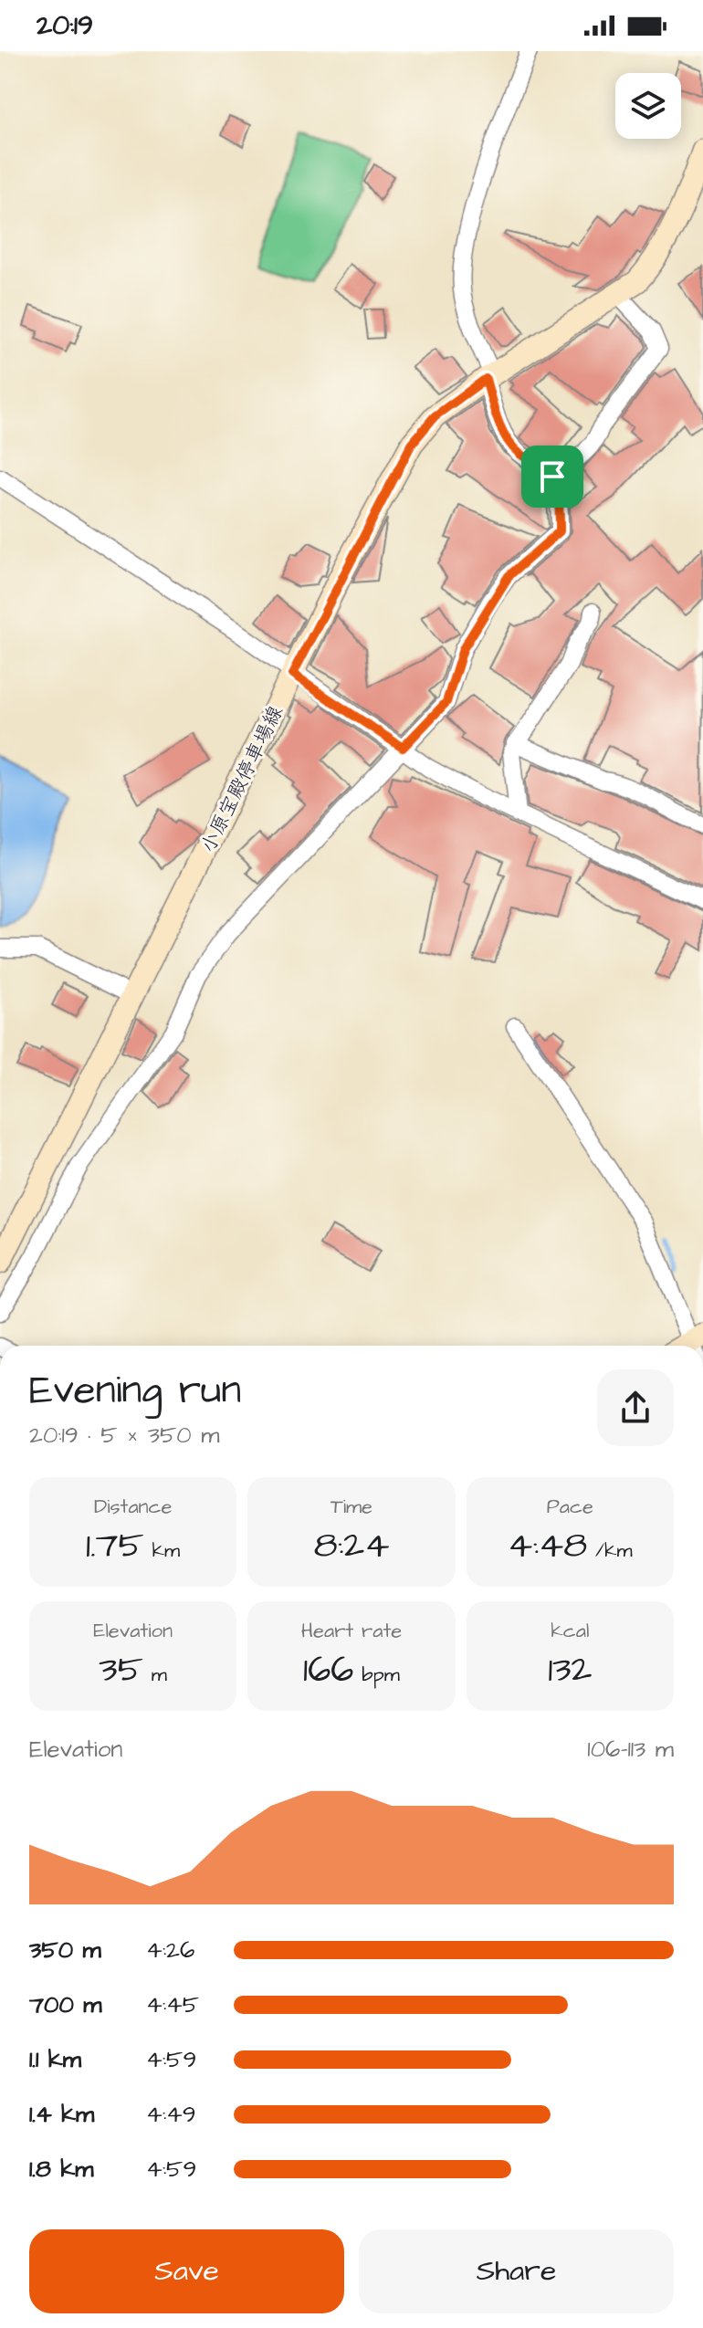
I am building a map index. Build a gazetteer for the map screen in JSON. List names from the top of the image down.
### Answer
{
  "streets": {
    "main road": ["小原宝殿停車場線"]
  },
  "page": {
    "status": "20:19",
    "heading": ["Evening run", "20:19 · 5 × 350 m"],
    "stats": [
      ["Distance", "1.75 km"],
      ["Time", "8:24"],
      ["Pace", "4:48 /km"],
      ["Elevation", "35 m"],
      ["Heart rate", "166 bpm"],
      ["kcal", "132"]
    ],
    "chart": ["Elevation", "106–113 m"],
    "list": [
      {
        "name": "350 m",
        "note": "4:26"
      },
      {
        "name": "700 m",
        "note": "4:45"
      },
      {
        "name": "1.1 km",
        "note": "4:59"
      },
      {
        "name": "1.4 km",
        "note": "4:49"
      },
      {
        "name": "1.8 km",
        "note": "4:59"
      }
    ],
    "buttons": ["Save", "Share"]
  }
}
